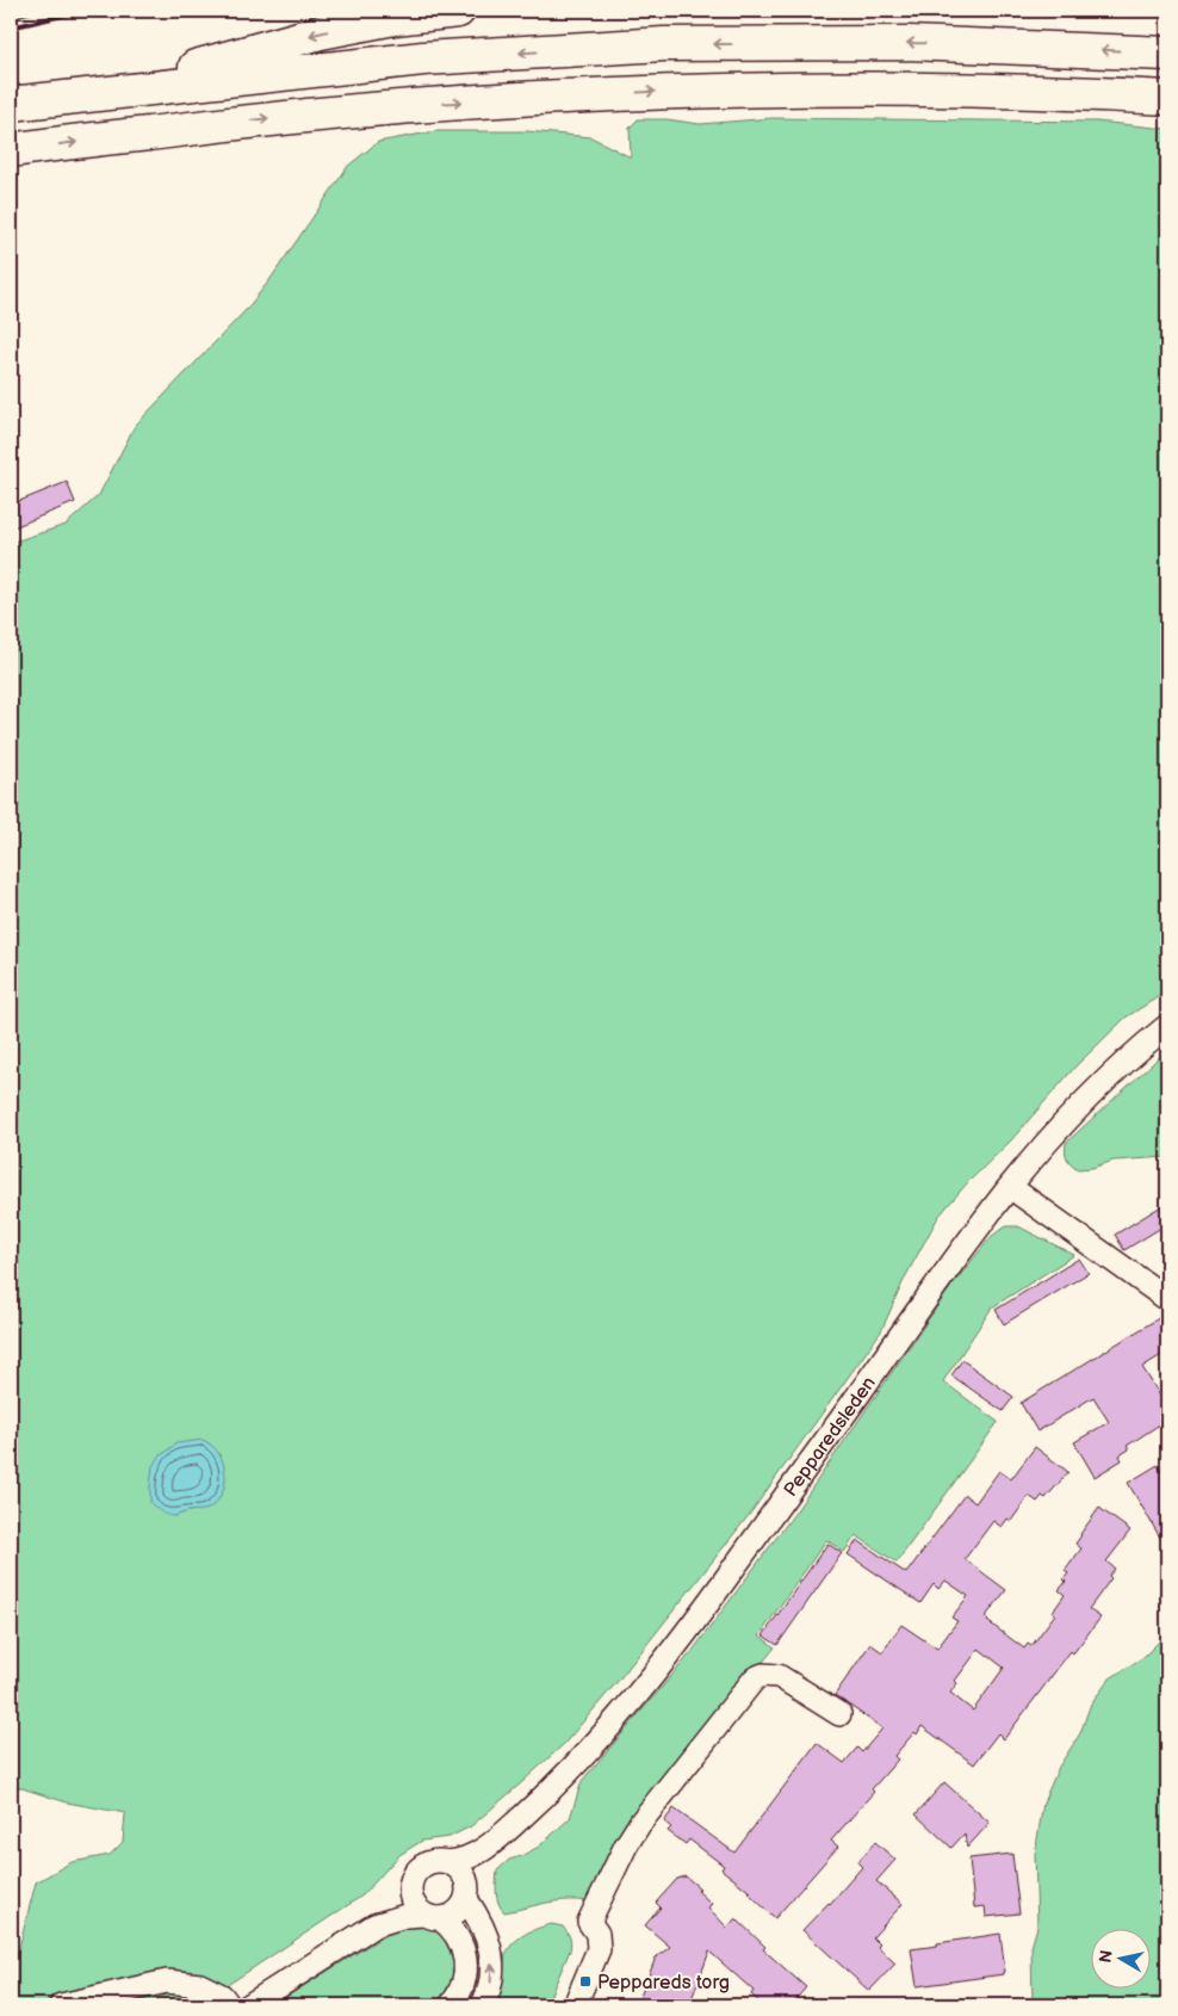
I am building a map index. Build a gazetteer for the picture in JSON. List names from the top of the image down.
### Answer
{
  "streets": {
    "street": ["Pepparedsleden"]
  },
  "places": {
    "transit": ["Peppareds torg"]
  },
  "north": "left"
}
